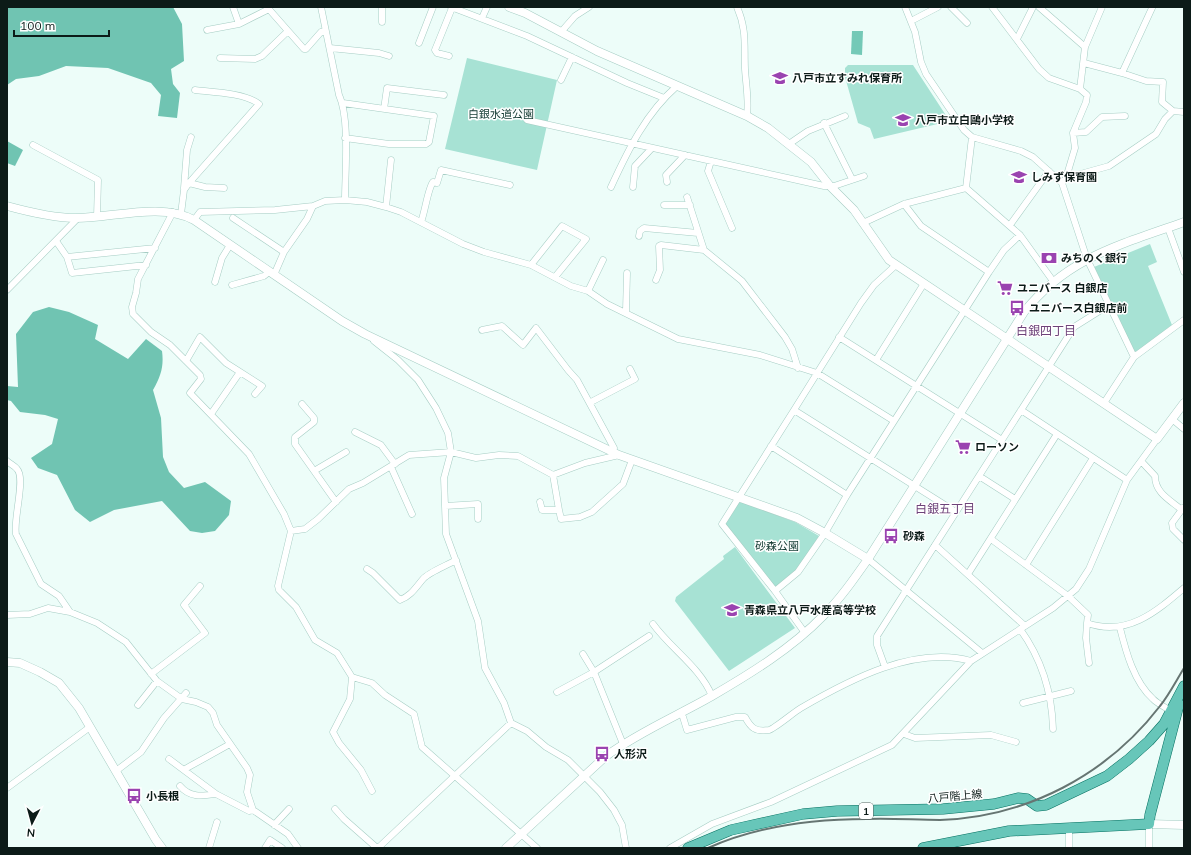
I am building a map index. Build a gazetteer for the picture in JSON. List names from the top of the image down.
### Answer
{
  "streets": {
    "main road": ["八戸階上線", "1"]
  },
  "districts": ["白銀四丁目", "白銀五丁目"],
  "parks": ["白銀水道公園", "砂森公園"],
  "places": {
    "school or university": [
      "八戸市立すみれ保育所",
      "八戸市立白鷗小学校",
      "しみず保育園",
      "青森県立八戸水産高等学校"
    ],
    "bank": ["みちのく銀行"],
    "supermarket": ["ユニバース 白銀店", "ローソン"],
    "bus stop": [
      "ユニバース白銀店前",
      "砂森",
      "人形沢",
      "小長根"
    ]
  },
  "scale_bar": "100 m",
  "north": "bottom"
}
